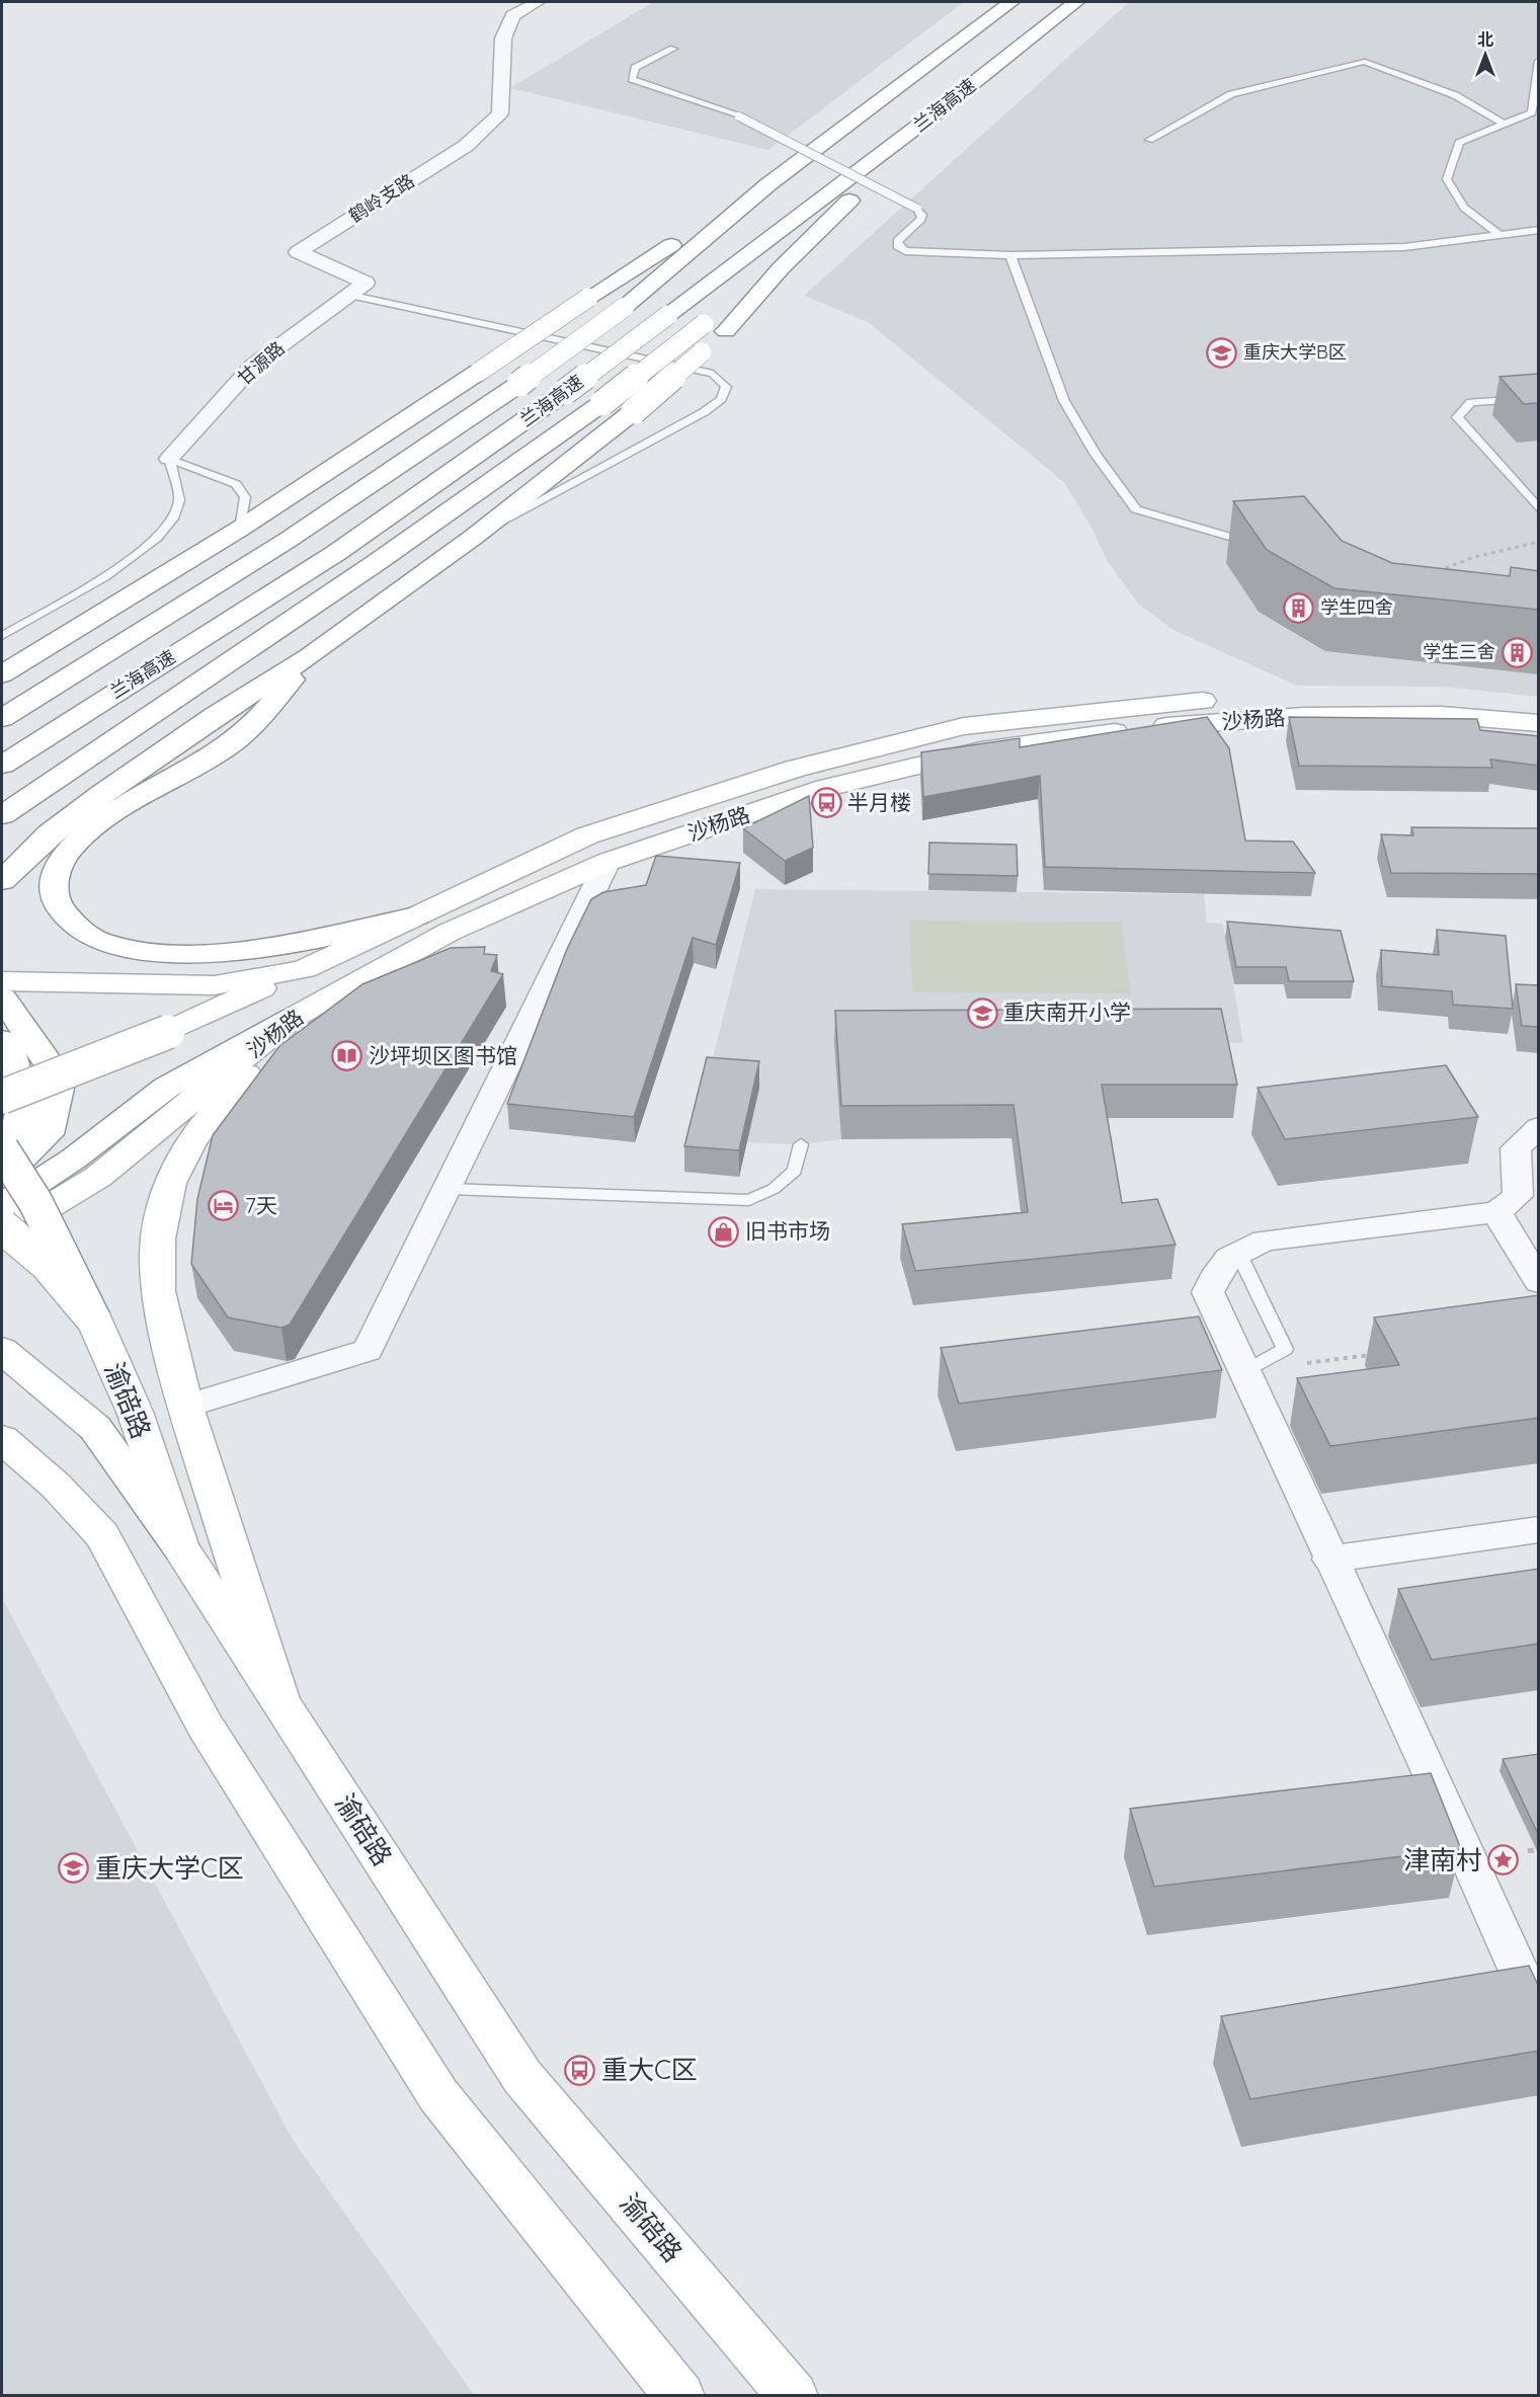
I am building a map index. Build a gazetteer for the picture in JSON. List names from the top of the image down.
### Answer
{
  "streets": {
    "main road": ["兰海高速", "沙杨路", "渝碚路"],
    "street": ["鹤岭支路", "甘源路"]
  },
  "crossings": [
    ["鹤岭支路", "甘源路"]
  ],
  "places": {
    "school or university": ["重庆大学B区", "重庆南开小学", "重庆大学C区"],
    "building": ["学生四舍", "学生三舍"],
    "bus stop": ["半月楼", "重大C区"],
    "library": ["沙坪坝区图书馆"],
    "hotel": ["7天"],
    "shop": ["旧书市场"],
    "place": ["津南村"]
  },
  "north": "top"
}
